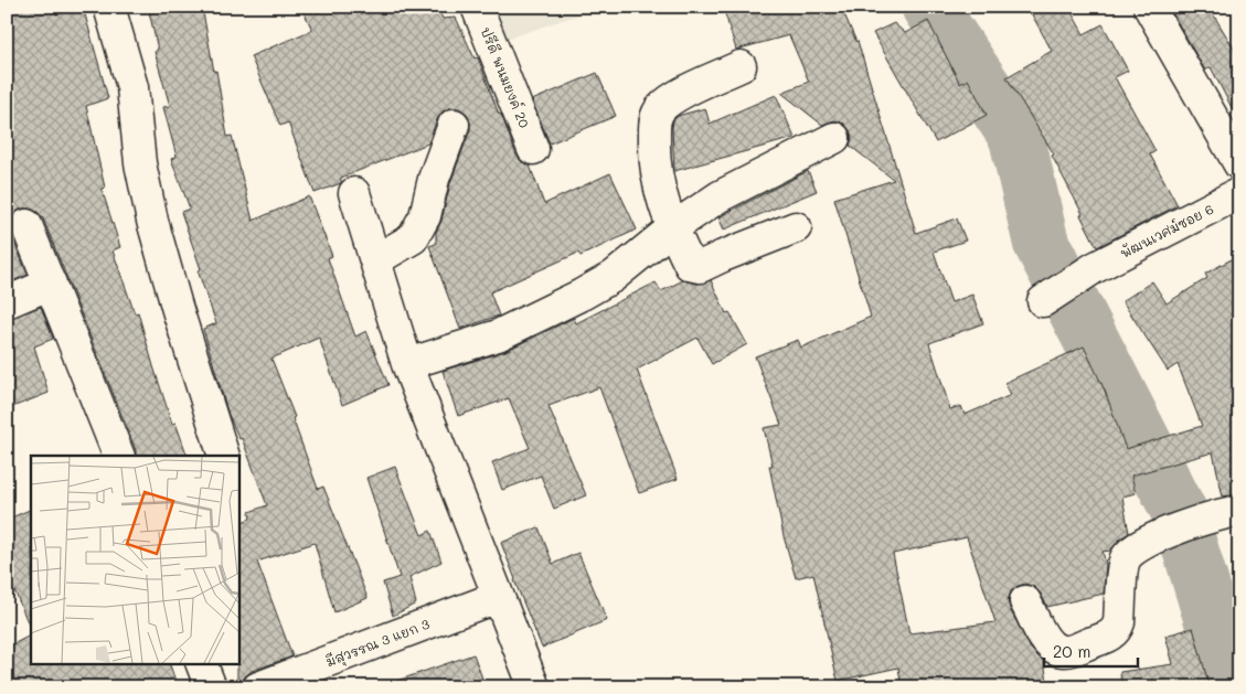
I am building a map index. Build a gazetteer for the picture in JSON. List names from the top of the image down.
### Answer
{
  "streets": {
    "street": ["ปรีดี พนมยงค์ 20", "พัฒนเวศม์ซอย 6", "มีสุวรรณ 3 แยก 3"]
  },
  "scale_bar": "20 m"
}
